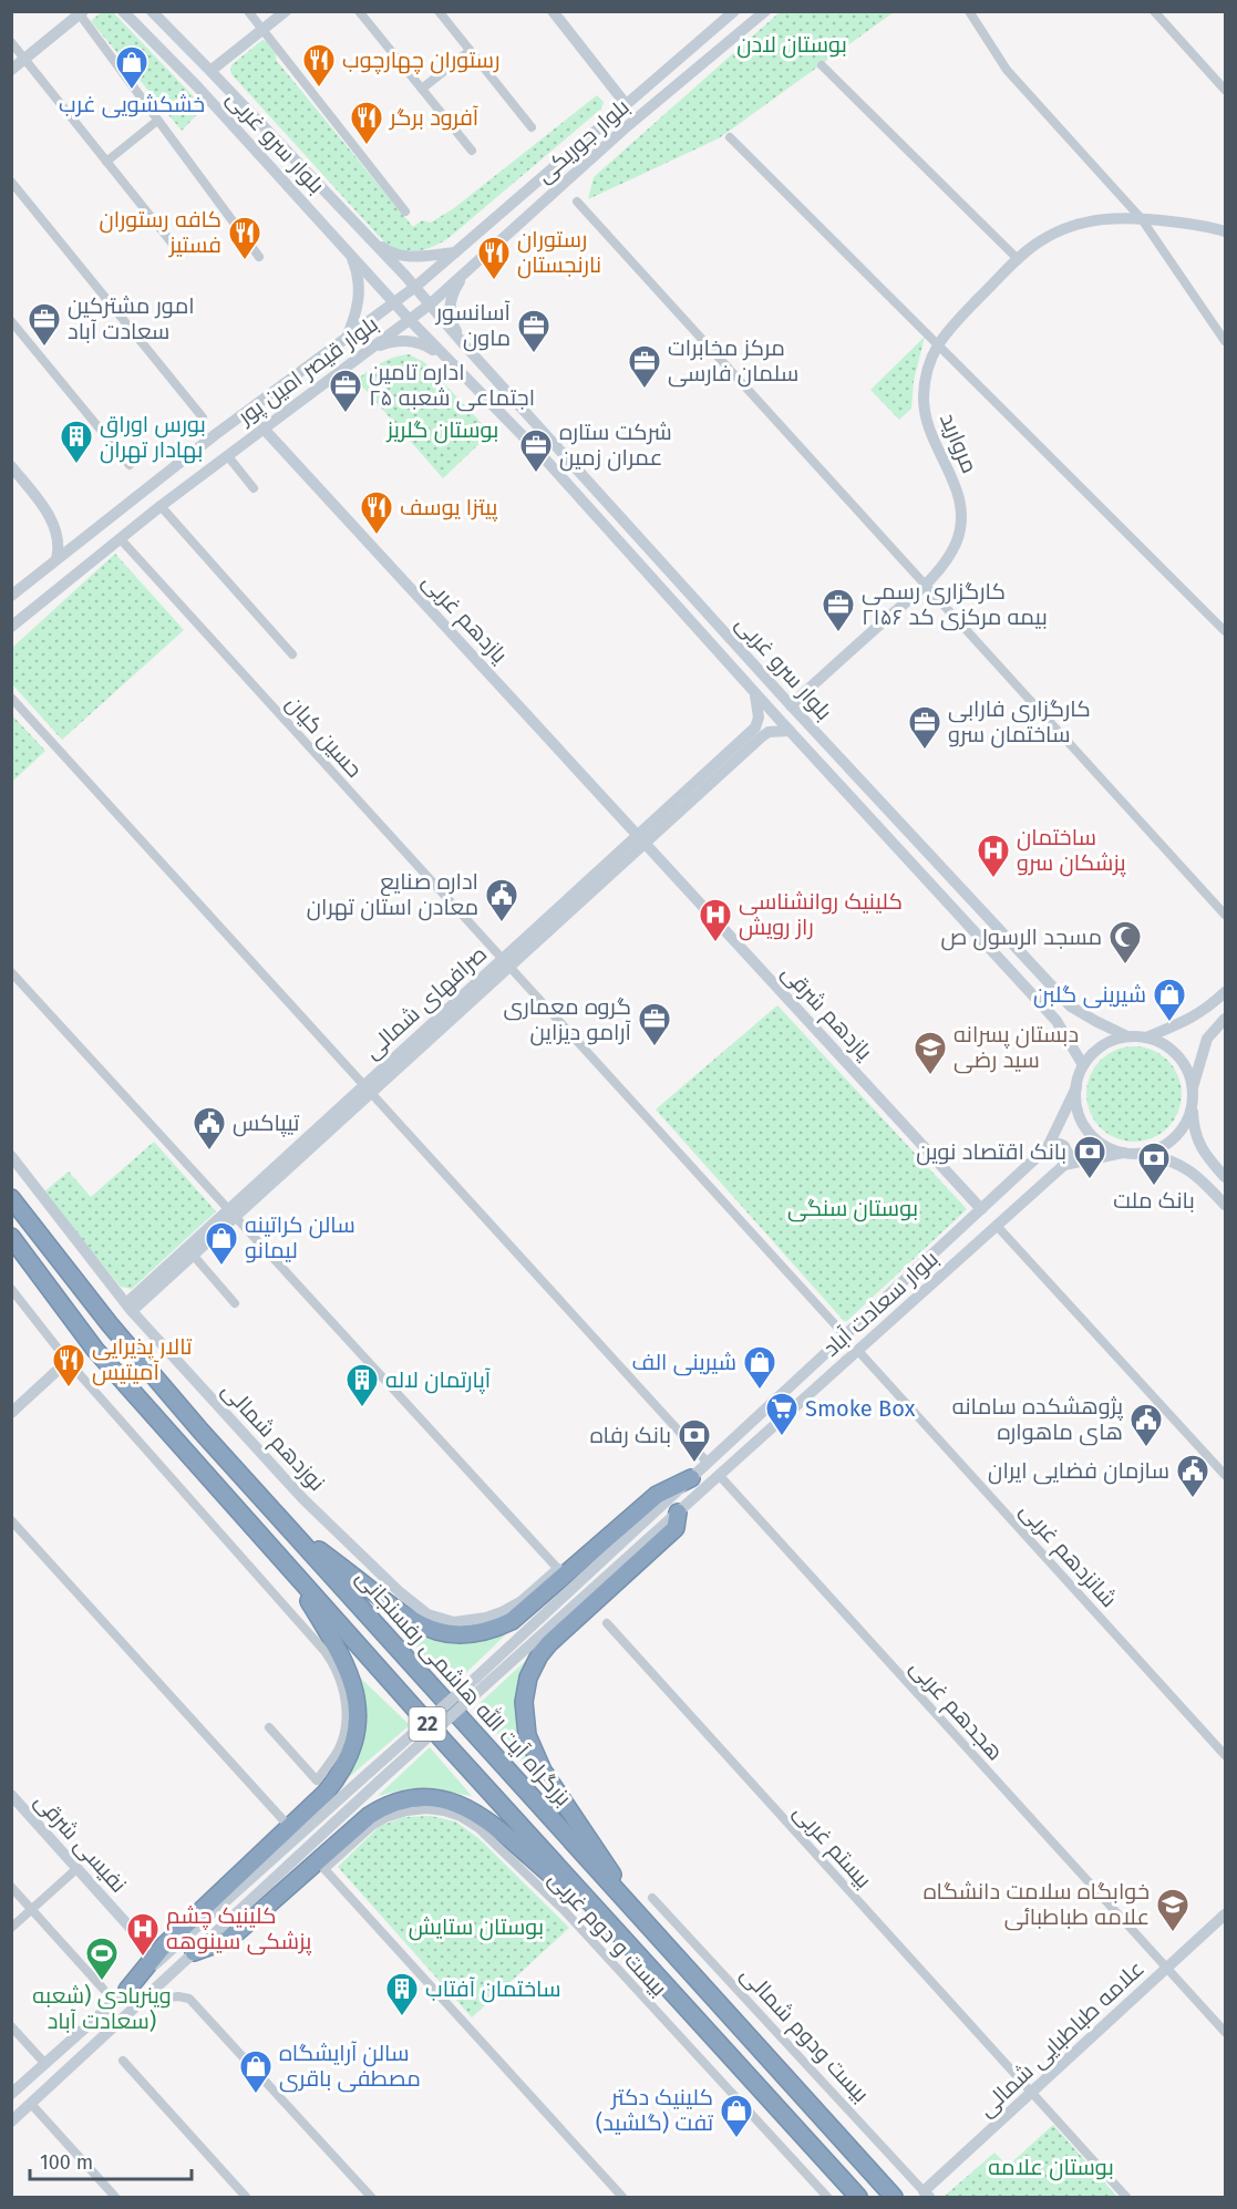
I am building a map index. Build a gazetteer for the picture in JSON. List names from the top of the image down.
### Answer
{
  "streets": {
    "highway": ["بزرگراه آیت الله هاشمی رفسنجانی", "22"],
    "main road": [
      "بلوار جوریکی",
      "بلوار سرو غربی",
      "بلوار قیصر امین پور",
      "مروارید",
      "یازدهم غربی",
      "صرافهای شمالی",
      "یازدهم شرقی",
      "بلوار سعادت آباد",
      "نوزدهم شمالی",
      "نفیسی شرقی",
      "علامه طباطبایی شمالی"
    ],
    "street": [
      "حسین کیان",
      "شانزدهم غربی",
      "هجدهم غربی",
      "بیستم غربی",
      "بیست و دوم غربی",
      "بیست ودوم شمالی"
    ]
  },
  "crossings": [
    ["بلوار جوریکی", "بلوار سرو غربی"],
    ["بلوار جوریکی", "بلوار قیصر امین پور"],
    ["بلوار سرو غربی", "بلوار قیصر امین پور"],
    ["بلوار سرو غربی", "مروارید"],
    ["بلوار سرو غربی", "صرافهای شمالی"],
    ["بلوار سرو غربی", "بلوار سعادت آباد"],
    ["بلوار قیصر امین پور", "یازدهم غربی"],
    ["بلوار قیصر امین پور", "حسین کیان"],
    ["یازدهم غربی", "صرافهای شمالی"],
    ["یازدهم غربی", "یازدهم شرقی"],
    ["حسین کیان", "صرافهای شمالی"],
    ["حسین کیان", "بلوار سعادت آباد"],
    ["صرافهای شمالی", "یازدهم شرقی"],
    ["صرافهای شمالی", "نوزدهم شمالی"],
    ["یازدهم شرقی", "بلوار سعادت آباد"],
    ["بلوار سعادت آباد", "شانزدهم غربی"],
    ["بلوار سعادت آباد", "هجدهم غربی"],
    ["هجدهم غربی", "علامه طباطبایی شمالی"],
    ["بیستم غربی", "علامه طباطبایی شمالی"],
    ["بیست ودوم شمالی", "علامه طباطبایی شمالی"]
  ],
  "parks": [
    "بوستان لادن",
    "بوستان گلریز",
    "بوستان سنگی",
    "بوستان ستایش",
    "بوستان علامه"
  ],
  "places": {
    "restaurant": [
      "رستوران چهارچوب",
      "آفرود برگر",
      "کافه رستوران فستیز",
      "رستوران نارنجستان",
      "پیتزا یوسف",
      "تالار پذیرایی آمیتیس"
    ],
    "shop": [
      "خشکشویی غرب",
      "شیرینی گلبن",
      "سالن کراتینه لیمانو",
      "شیرینی الف",
      "سالن آرایشگاه مصطفی باقری",
      "کلینیک دکتر تفت (گلشید)"
    ],
    "office": [
      "امور مشترکین سعادت آباد",
      "آسانسور ماون",
      "مرکز مخابرات سلمان فارسی",
      "اداره تامین اجتماعی شعبه ۲۵",
      "شرکت ستاره عمران زمین",
      "کارگزاری رسمی بیمه مرکزی کد ۲۱۵۶",
      "کارگزاری فارابی ساختمان سرو",
      "گروه معماری آرامو دیزاین"
    ],
    "building": ["بورس اوراق بهادار تهران", "آپارتمان لاله", "ساختمان آفتاب"],
    "hospital": ["ساختمان پزشکان سرو", "کلینیک روانشناسی راز رویش", "کلینیک چشم پزشکی سینوهه"],
    "public building": [
      "اداره صنایع معادن استان تهران",
      "تیپاکس",
      "پژوهشکده سامانه های ماهواره",
      "سازمان فضایی ایران"
    ],
    "mosque": ["مسجد الرسول ص"],
    "school or university": ["دبستان پسرانه سید رضی", "خوابگاه سلامت دانشگاه علامه طباطبائی"],
    "bank": ["بانک اقتصاد نوین", "بانک ملت", "بانک رفاه"],
    "supermarket": ["Smoke Box"],
    "sports": ["وینربادی (شعبه سعادت آباد)"]
  },
  "scale_bar": "100 m"
}
